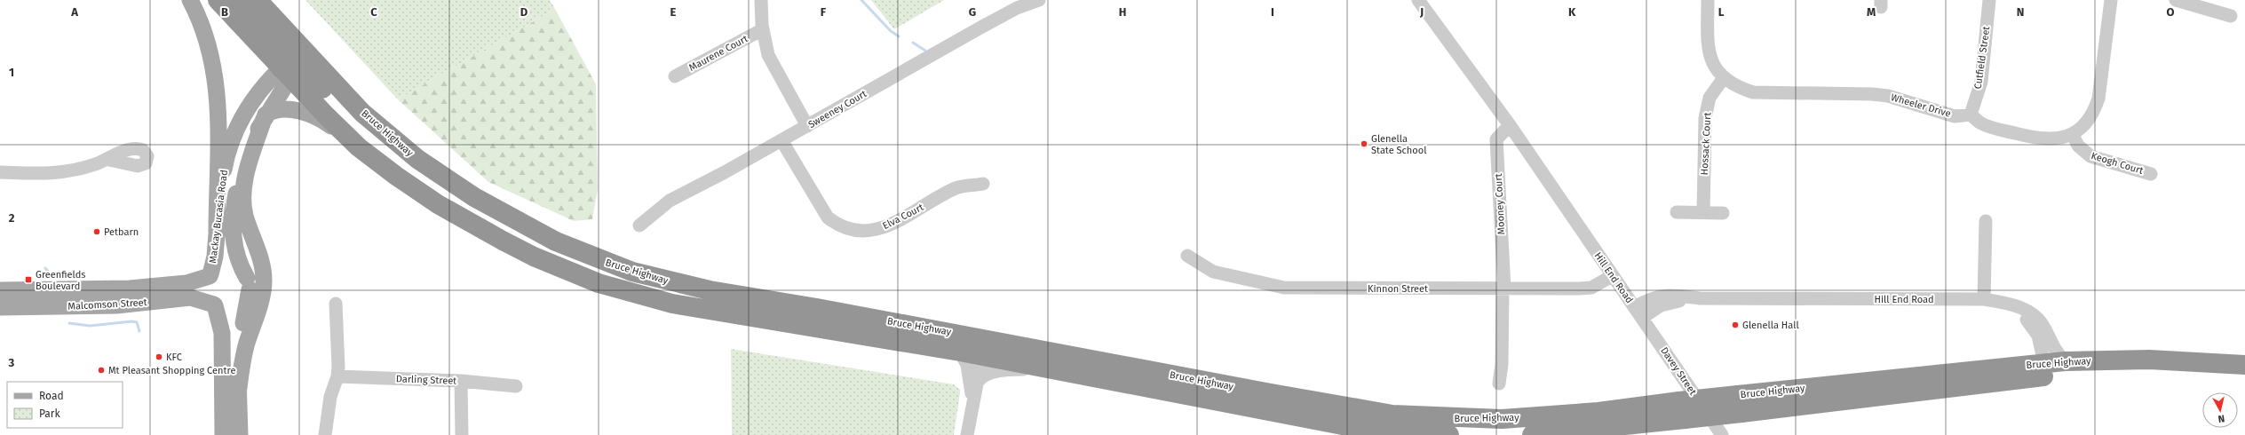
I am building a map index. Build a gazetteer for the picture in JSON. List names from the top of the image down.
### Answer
{
  "streets": {
    "highway": ["Bruce Highway"],
    "main road": ["Mackay Bucasia Road", "Malcomson Street"],
    "street": [
      "Maurene Court",
      "Cutfield Street",
      "Wheeler Drive",
      "Sweeney Court",
      "Hossack Court",
      "Keogh Court",
      "Mooney Court",
      "Elva Court",
      "Hill End Road",
      "Kinnon Street",
      "Davey Street",
      "Darling Street"
    ]
  },
  "crossings": [
    ["Cutfield Street", "Wheeler Drive"],
    ["Wheeler Drive", "Hossack Court"],
    ["Sweeney Court", "Elva Court"],
    ["Bruce Highway", "Mackay Bucasia Road"],
    ["Bruce Highway", "Hill End Road"],
    ["Mooney Court", "Hill End Road"],
    ["Mooney Court", "Kinnon Street"],
    ["Mackay Bucasia Road", "Malcomson Street"],
    ["Hill End Road", "Kinnon Street"],
    ["Hill End Road", "Davey Street"]
  ],
  "places": {
    "other": [
      "Glenella State School",
      "Petbarn",
      "Glenella Hall",
      "KFC",
      "Mt Pleasant Shopping Centre"
    ],
    "transit": ["Greenfields Boulevard"]
  },
  "legend": ["Road", "Park"],
  "north": "bottom",
  "grid": {
    "columns": [
      "A",
      "B",
      "C",
      "D",
      "E",
      "F",
      "G",
      "H",
      "I",
      "J",
      "K",
      "L",
      "M",
      "N",
      "O"
    ],
    "rows": ["1", "2", "3"]
  }
}
